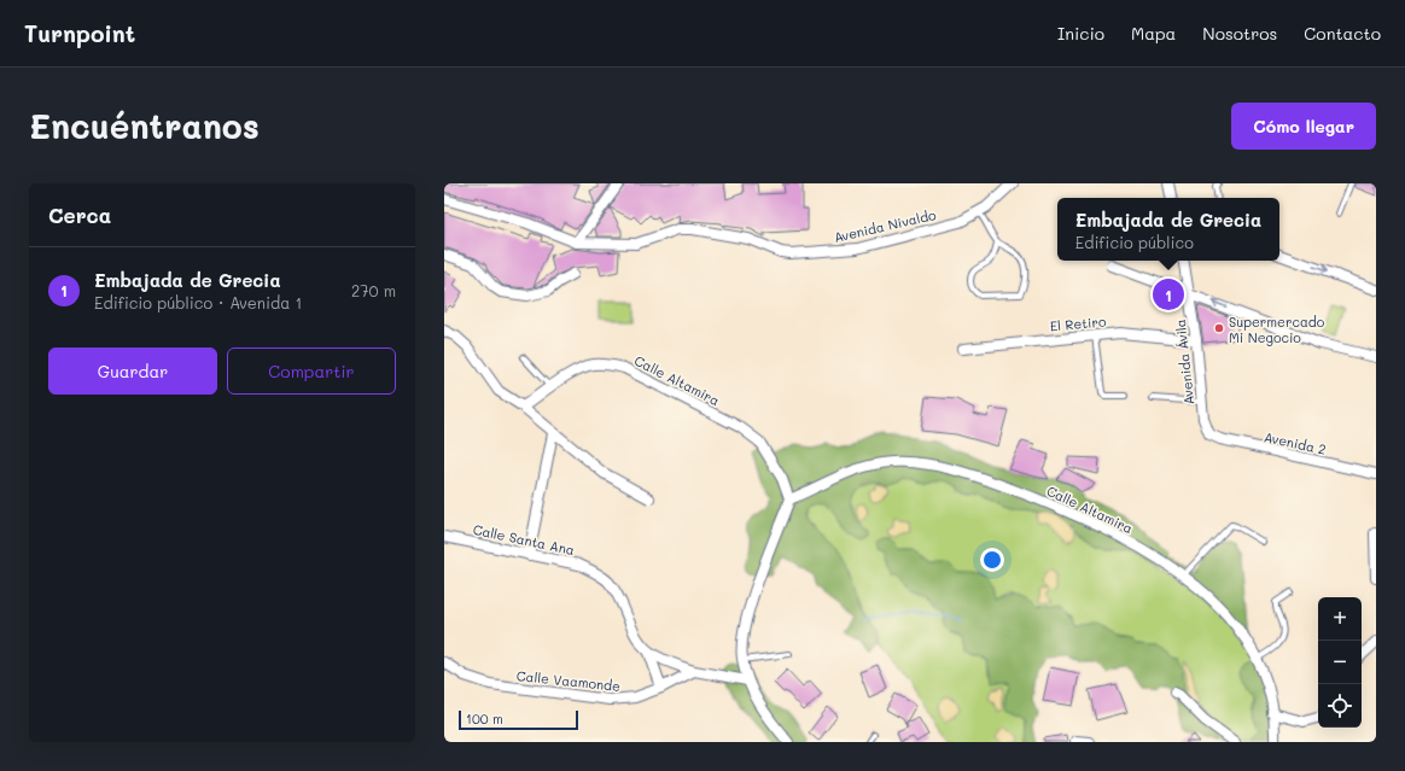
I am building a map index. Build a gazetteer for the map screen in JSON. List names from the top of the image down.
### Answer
{
  "streets": {
    "street": [
      "Avenida Nivaldo",
      "El Retiro",
      "Avenida Ávila",
      "Calle Altamira",
      "Avenida 2",
      "Calle Santa Ana",
      "Calle Vaamonde"
    ]
  },
  "crossings": [
    ["El Retiro", "Avenida Ávila"],
    ["Avenida Ávila", "Avenida 2"],
    ["Calle Santa Ana", "Calle Vaamonde"]
  ],
  "places": ["Supermercado Mi Negocio"],
  "scale_bar": "100 m",
  "page": {
    "header": "Turnpoint",
    "nav": [
      "Inicio",
      "Mapa",
      "Nosotros",
      "Contacto"
    ],
    "buttons": [
      "Cómo llegar",
      ["Guardar", "Compartir"]
    ],
    "title": "Encuéntranos",
    "heading": "Cerca",
    "popup": ["Embajada de Grecia", "Edificio público"],
    "list": [
      {
        "mark": "1",
        "name": "Embajada de Grecia",
        "note": "Edificio público · Avenida 1",
        "value": "270 m"
      }
    ],
    "pins": "1",
    "map_buttons": ["+", "−"],
    "scale": "100 m"
  }
}
